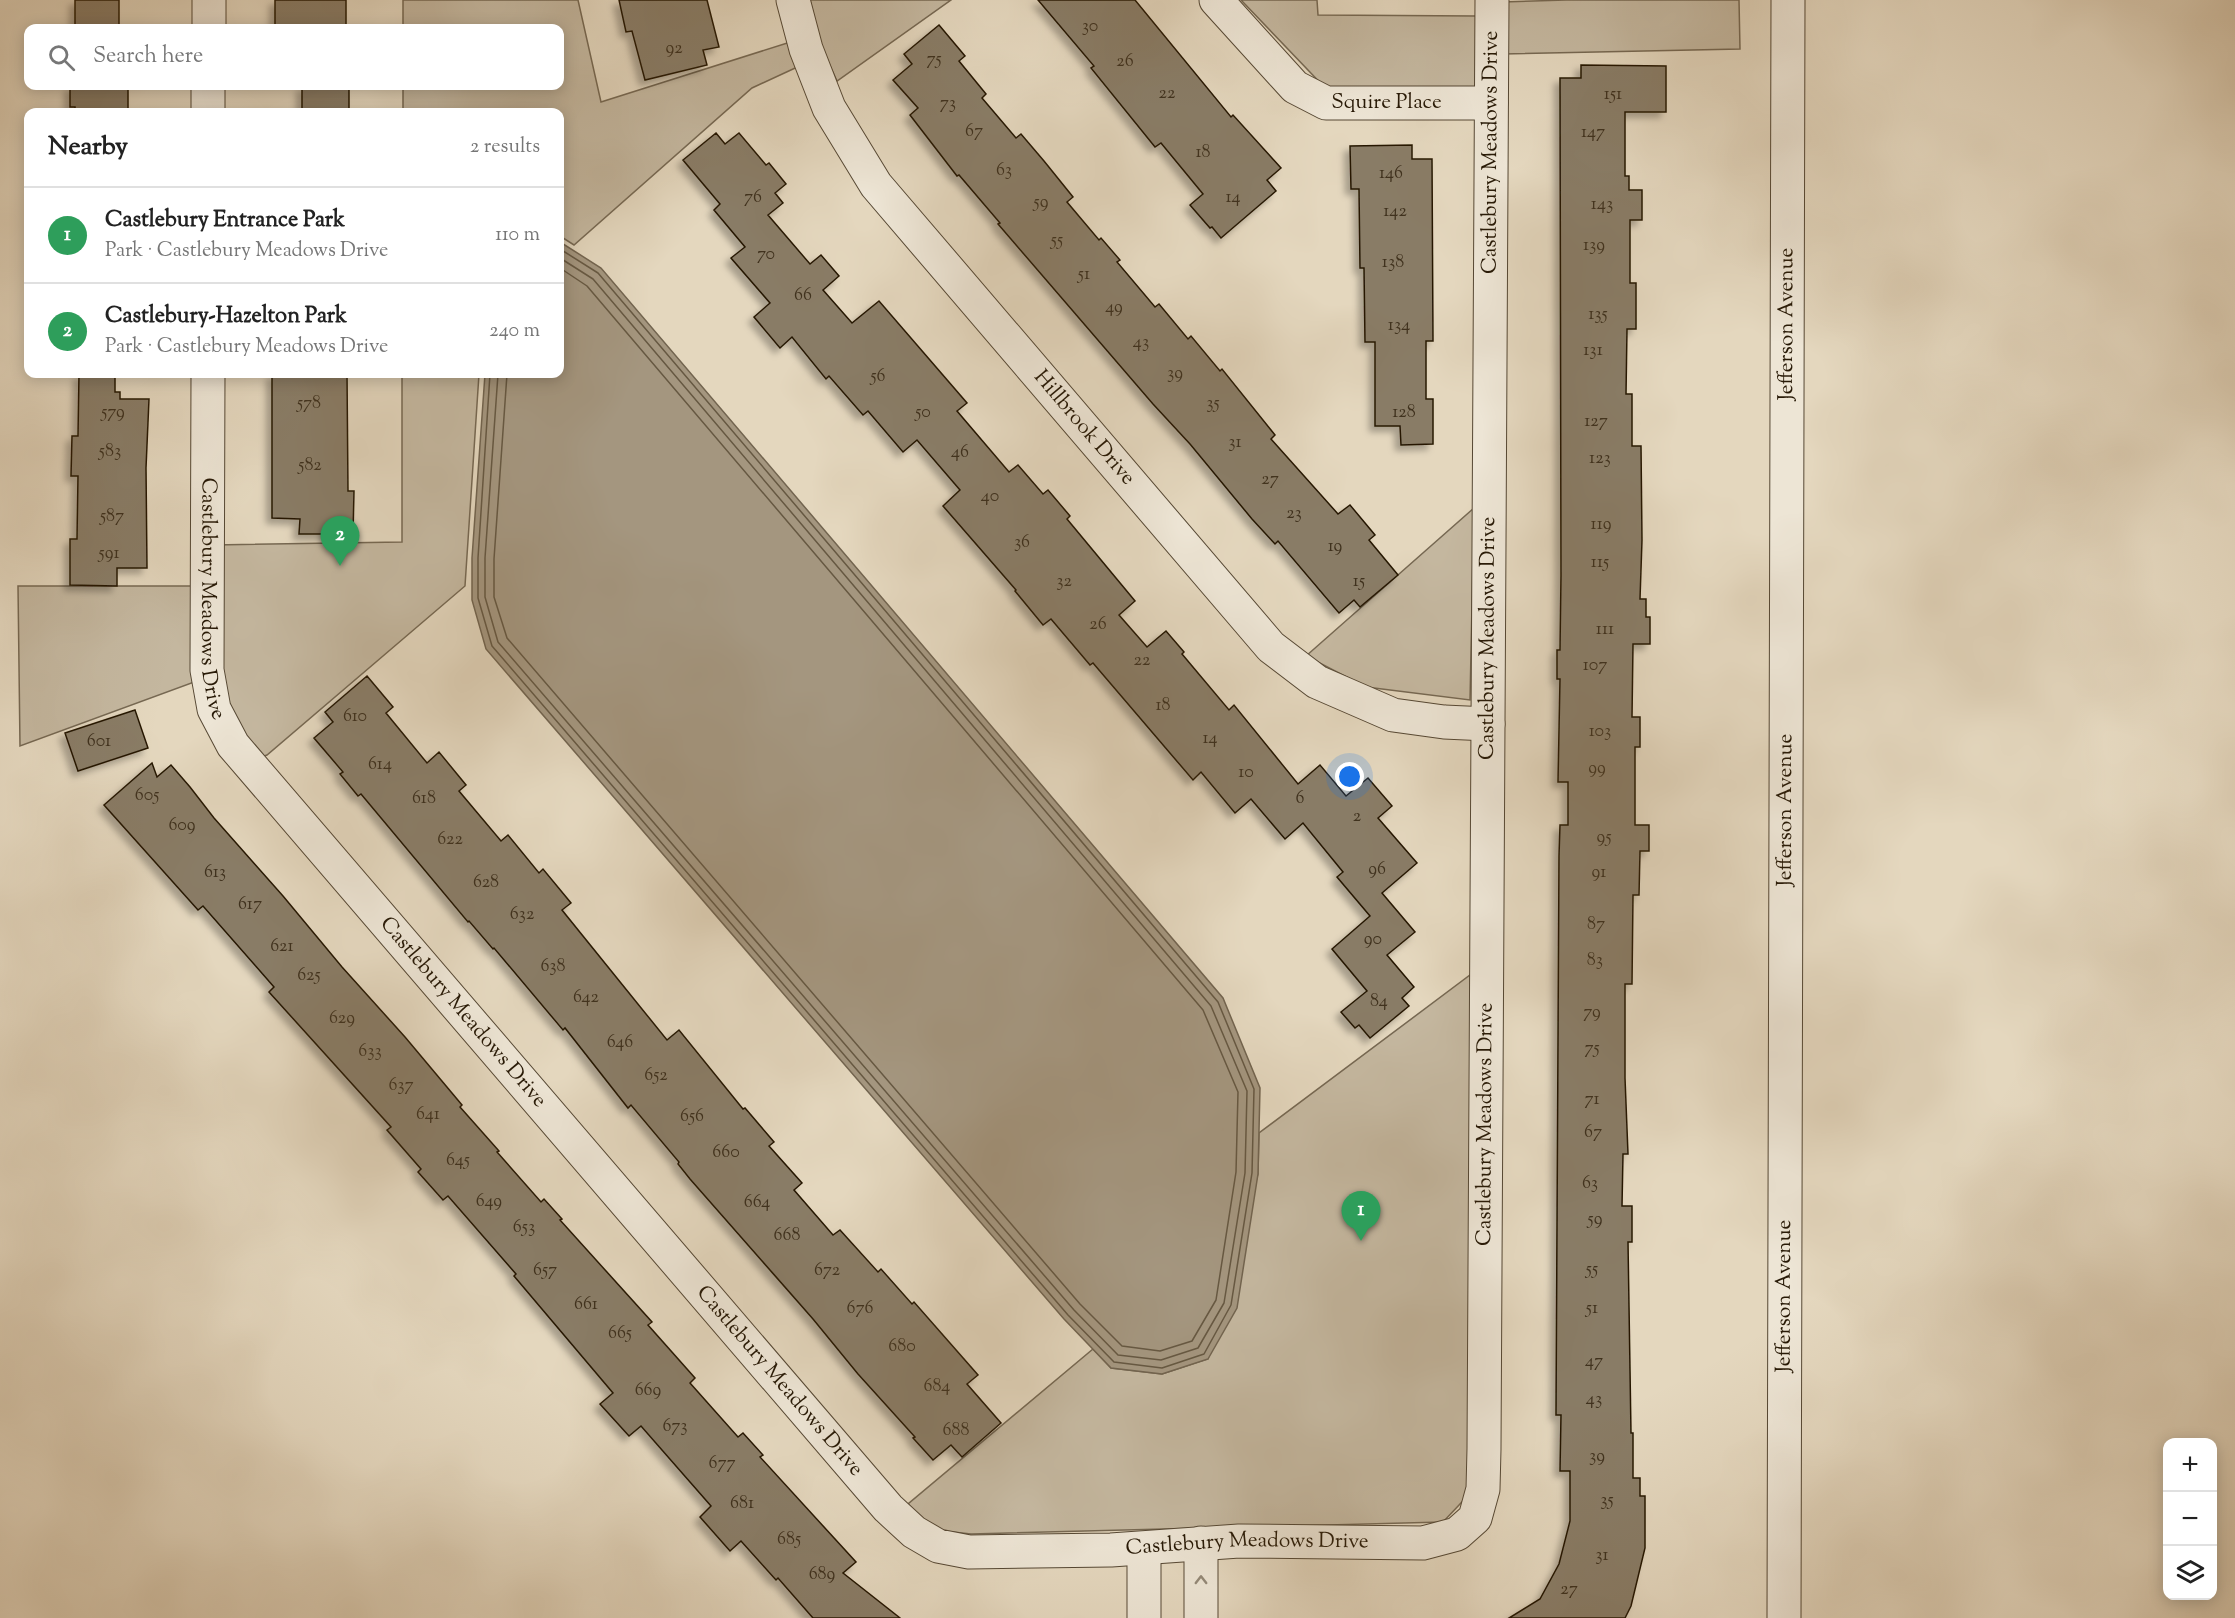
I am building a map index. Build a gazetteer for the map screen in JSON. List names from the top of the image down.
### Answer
{
  "streets": {
    "street": [
      "Squire Place",
      "Castlebury Meadows Drive",
      "Jefferson Avenue",
      "Hillbrook Drive"
    ]
  },
  "crossings": [
    ["Squire Place", "Castlebury Meadows Drive"],
    ["Castlebury Meadows Drive", "Hillbrook Drive"]
  ],
  "house_numbers": [
    "30",
    "92",
    "75",
    "26",
    "22",
    "151",
    "73",
    "67",
    "147",
    "18",
    "63",
    "146",
    "76",
    "14",
    "59",
    "143",
    "142",
    "55",
    "139",
    "70",
    "138",
    "51",
    "66",
    "49",
    "135",
    "134",
    "43",
    "131",
    "39",
    "56",
    "578",
    "35",
    "579",
    "50",
    "128",
    "127",
    "31",
    "583",
    "46",
    "123",
    "582",
    "27",
    "40",
    "23",
    "587",
    "119",
    "36",
    "19",
    "591",
    "115",
    "32",
    "15",
    "26",
    "111",
    "22",
    "107",
    "18",
    "610",
    "103",
    "14",
    "601",
    "614",
    "99",
    "10",
    "605",
    "618",
    "6",
    "2",
    "609",
    "95",
    "622",
    "96",
    "613",
    "91",
    "628",
    "617",
    "632",
    "87",
    "90",
    "621",
    "83",
    "638",
    "625",
    "642",
    "84",
    "79",
    "629",
    "646",
    "75",
    "633",
    "652",
    "637",
    "71",
    "641",
    "656",
    "67",
    "660",
    "645",
    "63",
    "649",
    "664",
    "59",
    "653",
    "668",
    "55",
    "657",
    "672",
    "661",
    "676",
    "51",
    "665",
    "680",
    "47",
    "684",
    "669",
    "43",
    "673",
    "688",
    "39",
    "677",
    "35",
    "681",
    "685",
    "31",
    "689",
    "27"
  ],
  "page": {
    "search": "Search here",
    "heading": ["Nearby", "2 results"],
    "list": [
      {
        "mark": "1",
        "name": "Castlebury Entrance Park",
        "note": "Park · Castlebury Meadows Drive",
        "value": "110 m"
      },
      {
        "mark": "2",
        "name": "Castlebury-Hazelton Park",
        "note": "Park · Castlebury Meadows Drive",
        "value": "240 m"
      }
    ],
    "pins": ["2", "1"],
    "map_buttons": ["+", "−"]
  }
}
